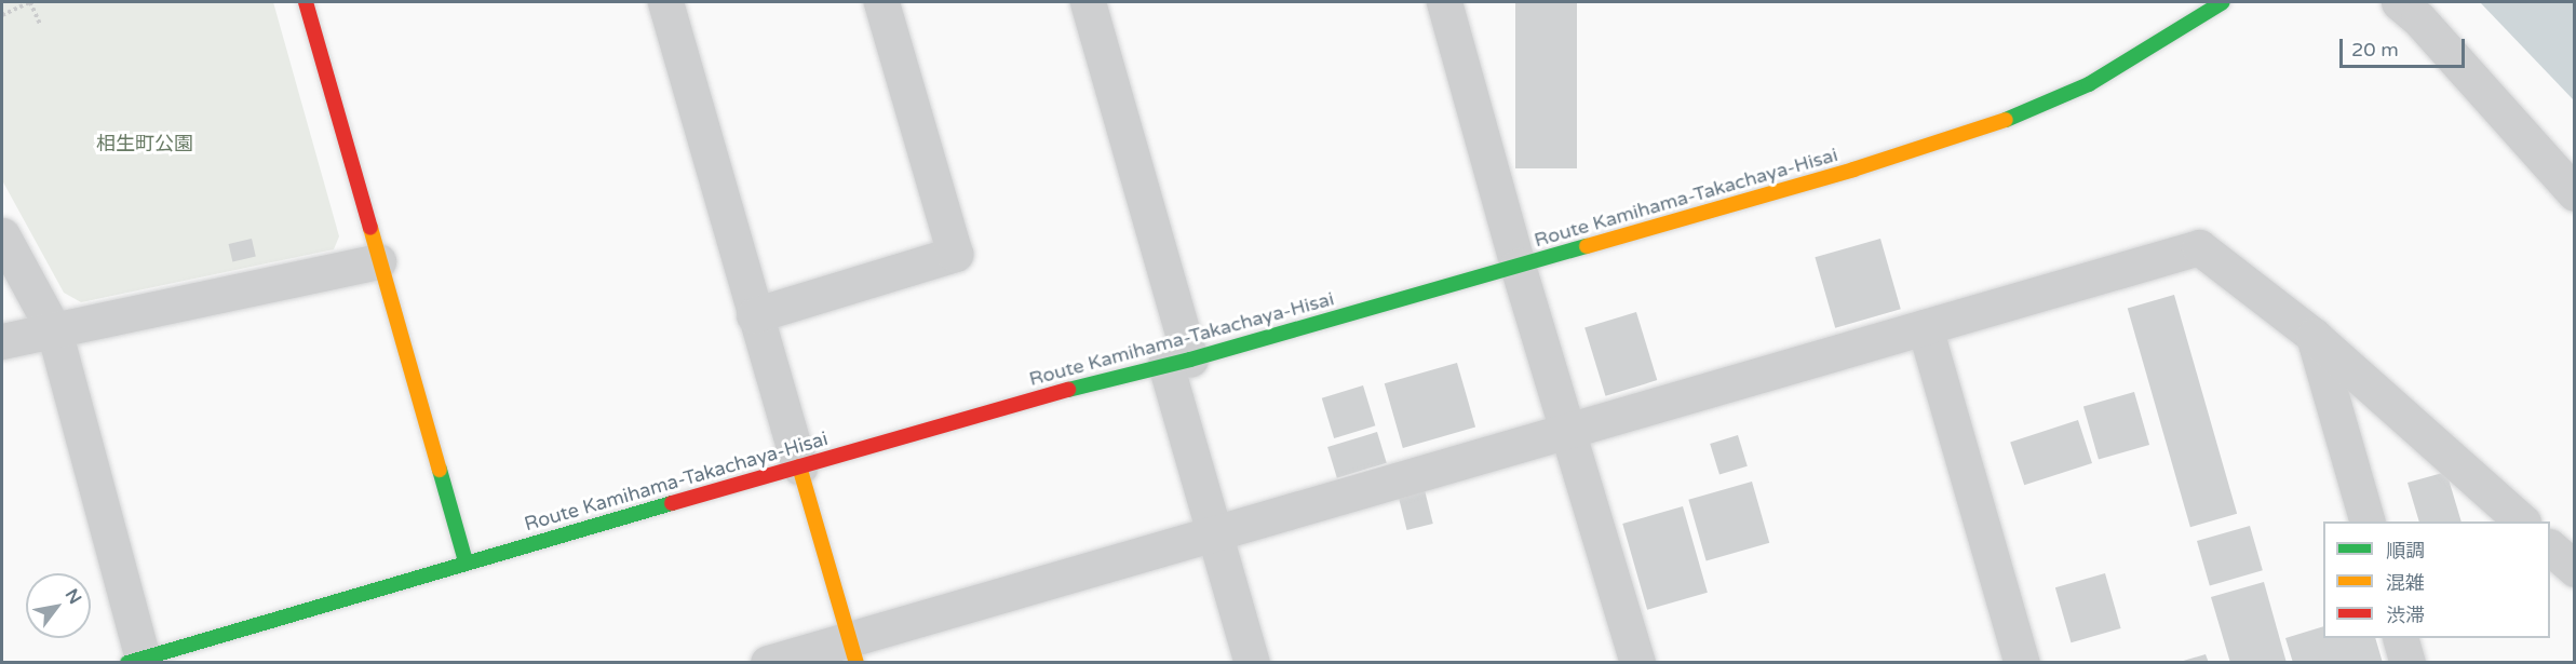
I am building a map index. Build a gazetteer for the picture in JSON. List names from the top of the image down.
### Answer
{
  "streets": {
    "main road": ["Route Kamihama-Takachaya-Hisai"]
  },
  "parks": ["相生町公園"],
  "legend": ["順調", "混雑", "渋滞"],
  "scale_bar": "20 m",
  "north": "top right"
}
